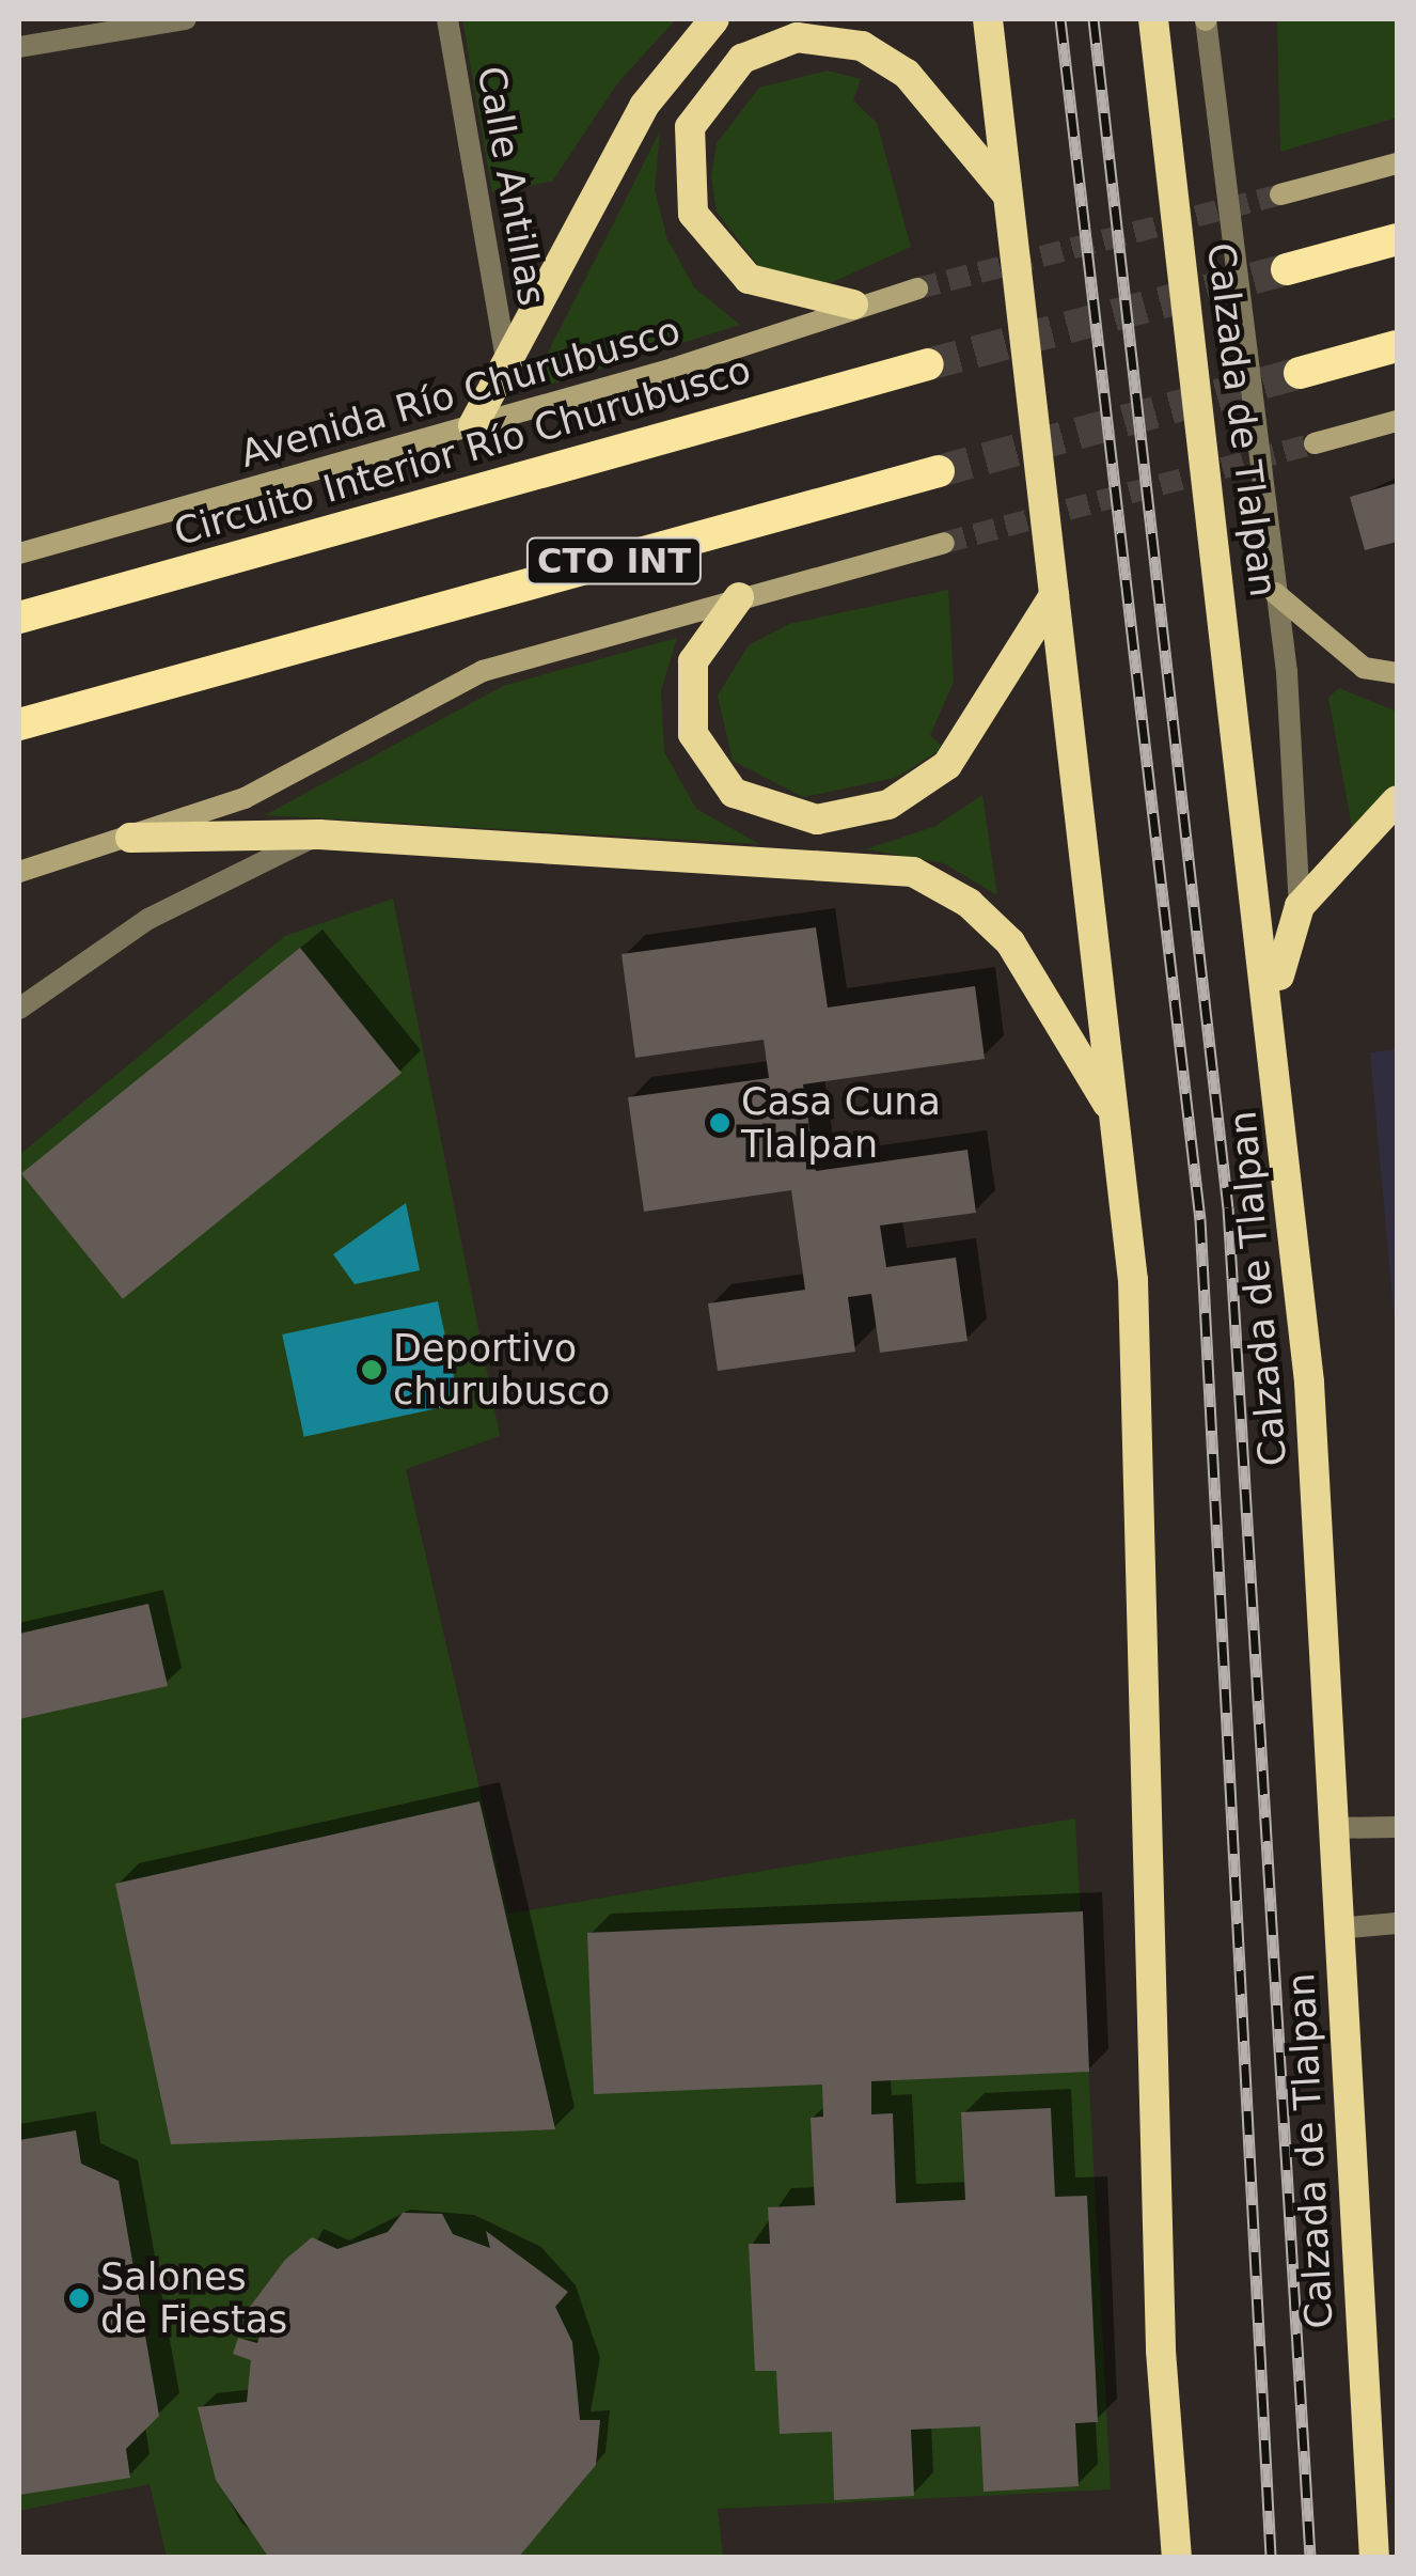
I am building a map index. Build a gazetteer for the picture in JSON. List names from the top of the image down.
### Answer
{
  "streets": {
    "highway": ["Calzada de Tlalpan", "Circuito Interior Río Churubusco", "CTO INT"],
    "main road": ["Avenida Río Churubusco"],
    "street": ["Calle Antillas"]
  },
  "places": ["Casa Cuna Tlalpan", "Deportivo churubusco", "Salones de Fiestas"]
}
